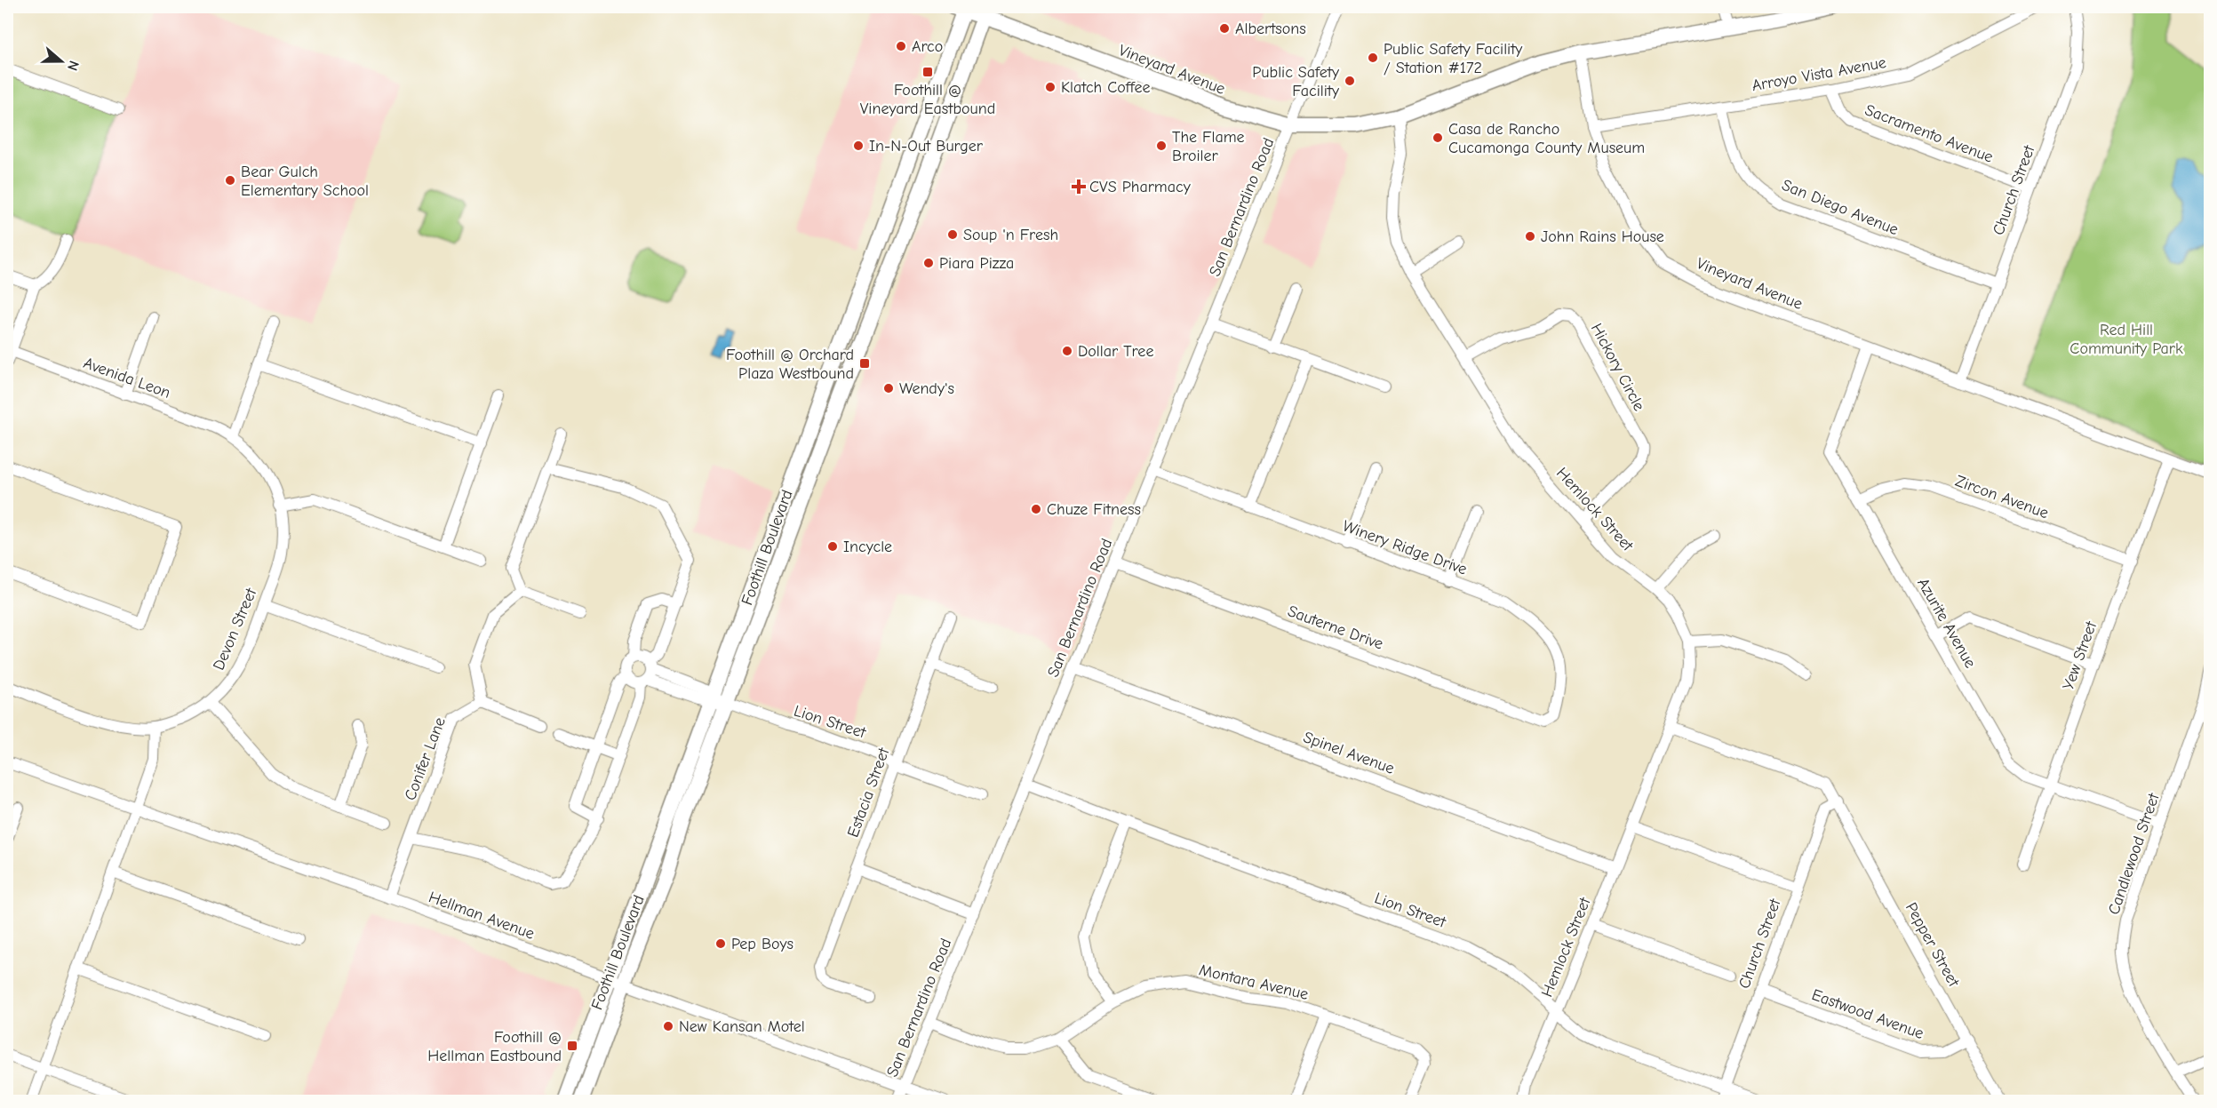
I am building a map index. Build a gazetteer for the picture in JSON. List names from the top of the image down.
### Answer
{
  "streets": {
    "main road": ["Vineyard Avenue", "Foothill Boulevard"],
    "street": [
      "Arroyo Vista Avenue",
      "Sacramento Avenue",
      "Church Street",
      "San Bernardino Road",
      "San Diego Avenue",
      "Hickory Circle",
      "Avenida Leon",
      "Zircon Avenue",
      "Hemlock Street",
      "Winery Ridge Drive",
      "Azurite Avenue",
      "Sauterne Drive",
      "Devon Street",
      "Yew Street",
      "Lion Street",
      "Spinel Avenue",
      "Conifer Lane",
      "Estacia Street",
      "Candlewood Street",
      "Hellman Avenue",
      "Pepper Street",
      "Montara Avenue",
      "Eastwood Avenue"
    ]
  },
  "crossings": [
    ["Vineyard Avenue", "Arroyo Vista Avenue"],
    ["Vineyard Avenue", "Church Street"],
    ["Vineyard Avenue", "San Bernardino Road"],
    ["Vineyard Avenue", "Hemlock Street"],
    ["Vineyard Avenue", "Foothill Boulevard"],
    ["Vineyard Avenue", "Azurite Avenue"],
    ["Vineyard Avenue", "Yew Street"],
    ["Arroyo Vista Avenue", "Sacramento Avenue"],
    ["Arroyo Vista Avenue", "San Diego Avenue"],
    ["Sacramento Avenue", "Church Street"],
    ["Church Street", "San Diego Avenue"],
    ["Church Street", "Lion Street"],
    ["Church Street", "Pepper Street"],
    ["Church Street", "Eastwood Avenue"],
    ["San Bernardino Road", "Winery Ridge Drive"],
    ["San Bernardino Road", "Sauterne Drive"],
    ["San Bernardino Road", "Lion Street"],
    ["San Bernardino Road", "Spinel Avenue"],
    ["San Bernardino Road", "Hellman Avenue"],
    ["San Bernardino Road", "Montara Avenue"],
    ["Hickory Circle", "Hemlock Street"],
    ["Avenida Leon", "Devon Street"],
    ["Zircon Avenue", "Azurite Avenue"],
    ["Zircon Avenue", "Yew Street"],
    ["Hemlock Street", "Lion Street"],
    ["Hemlock Street", "Spinel Avenue"],
    ["Hemlock Street", "Pepper Street"],
    ["Foothill Boulevard", "Lion Street"],
    ["Foothill Boulevard", "Hellman Avenue"],
    ["Winery Ridge Drive", "Sauterne Drive"],
    ["Azurite Avenue", "Yew Street"],
    ["Azurite Avenue", "Candlewood Street"],
    ["Lion Street", "Estacia Street"],
    ["Conifer Lane", "Hellman Avenue"],
    ["Pepper Street", "Eastwood Avenue"]
  ],
  "parks": ["Red Hill Community Park"],
  "places": {
    "other": [
      "Albertsons",
      "Arco",
      "Public Safety Facility / Station #172",
      "Public Safety Facility",
      "Klatch Coffee",
      "Casa de Rancho Cucamonga County Museum",
      "In-N-Out Burger",
      "The Flame Broiler",
      "Bear Gulch Elementary School",
      "Soup 'n Fresh",
      "John Rains House",
      "Piara Pizza",
      "Dollar Tree",
      "Wendy's",
      "Chuze Fitness",
      "Incycle",
      "Pep Boys",
      "New Kansan Motel"
    ],
    "transit": ["Foothill @ Vineyard Eastbound", "Foothill @ Orchard Plaza Westbound", "Foothill @ Hellman Eastbound"],
    "health": ["CVS Pharmacy"]
  },
  "north": "right"
}
